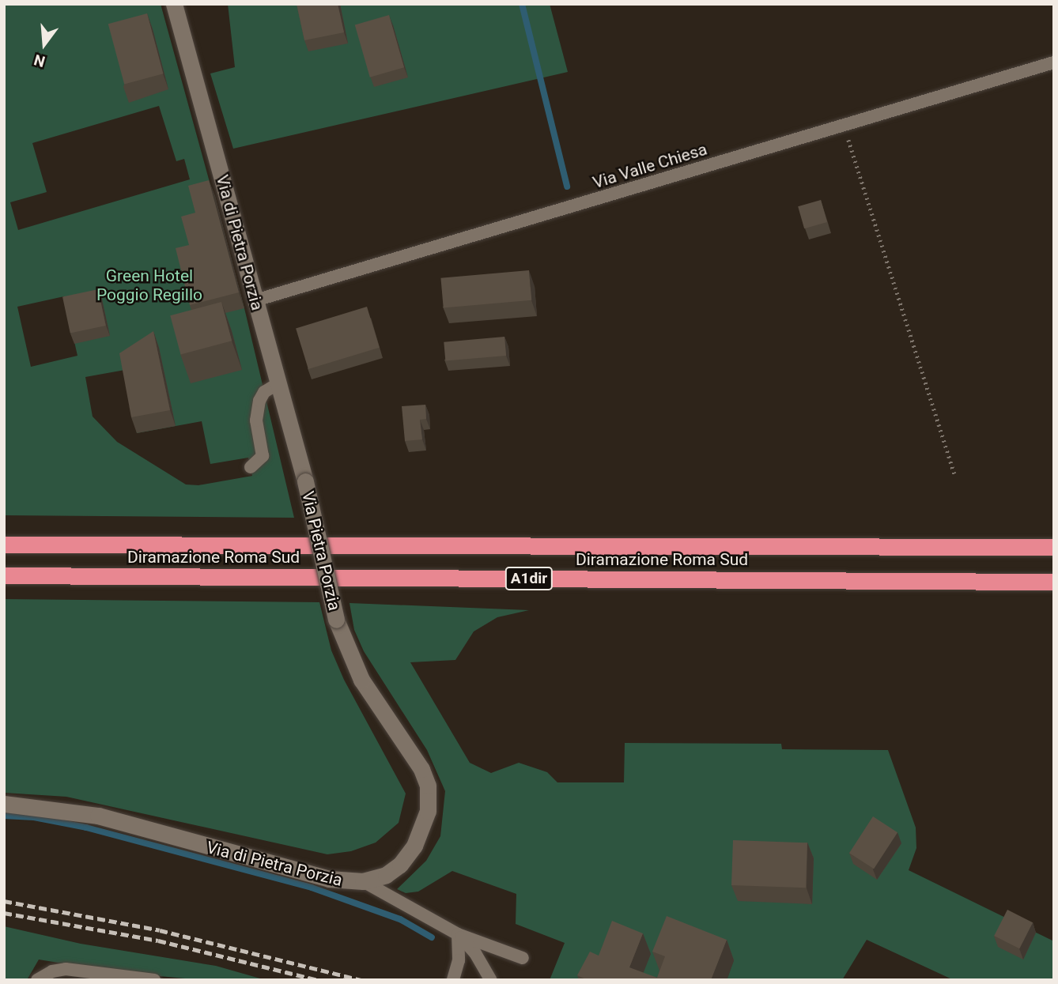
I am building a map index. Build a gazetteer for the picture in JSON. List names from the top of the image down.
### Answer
{
  "streets": {
    "highway": ["Diramazione Roma Sud", "A1dir"],
    "street": ["Via di Pietra Porzia", "Via Pietra Porzia"],
    "lane": ["Via Valle Chiesa"]
  },
  "crossings": [
    ["Via Valle Chiesa", "Via di Pietra Porzia"],
    ["Via di Pietra Porzia", "Via Pietra Porzia"]
  ],
  "parks": ["Green Hotel Poggio Regillo"],
  "north": "bottom"
}
